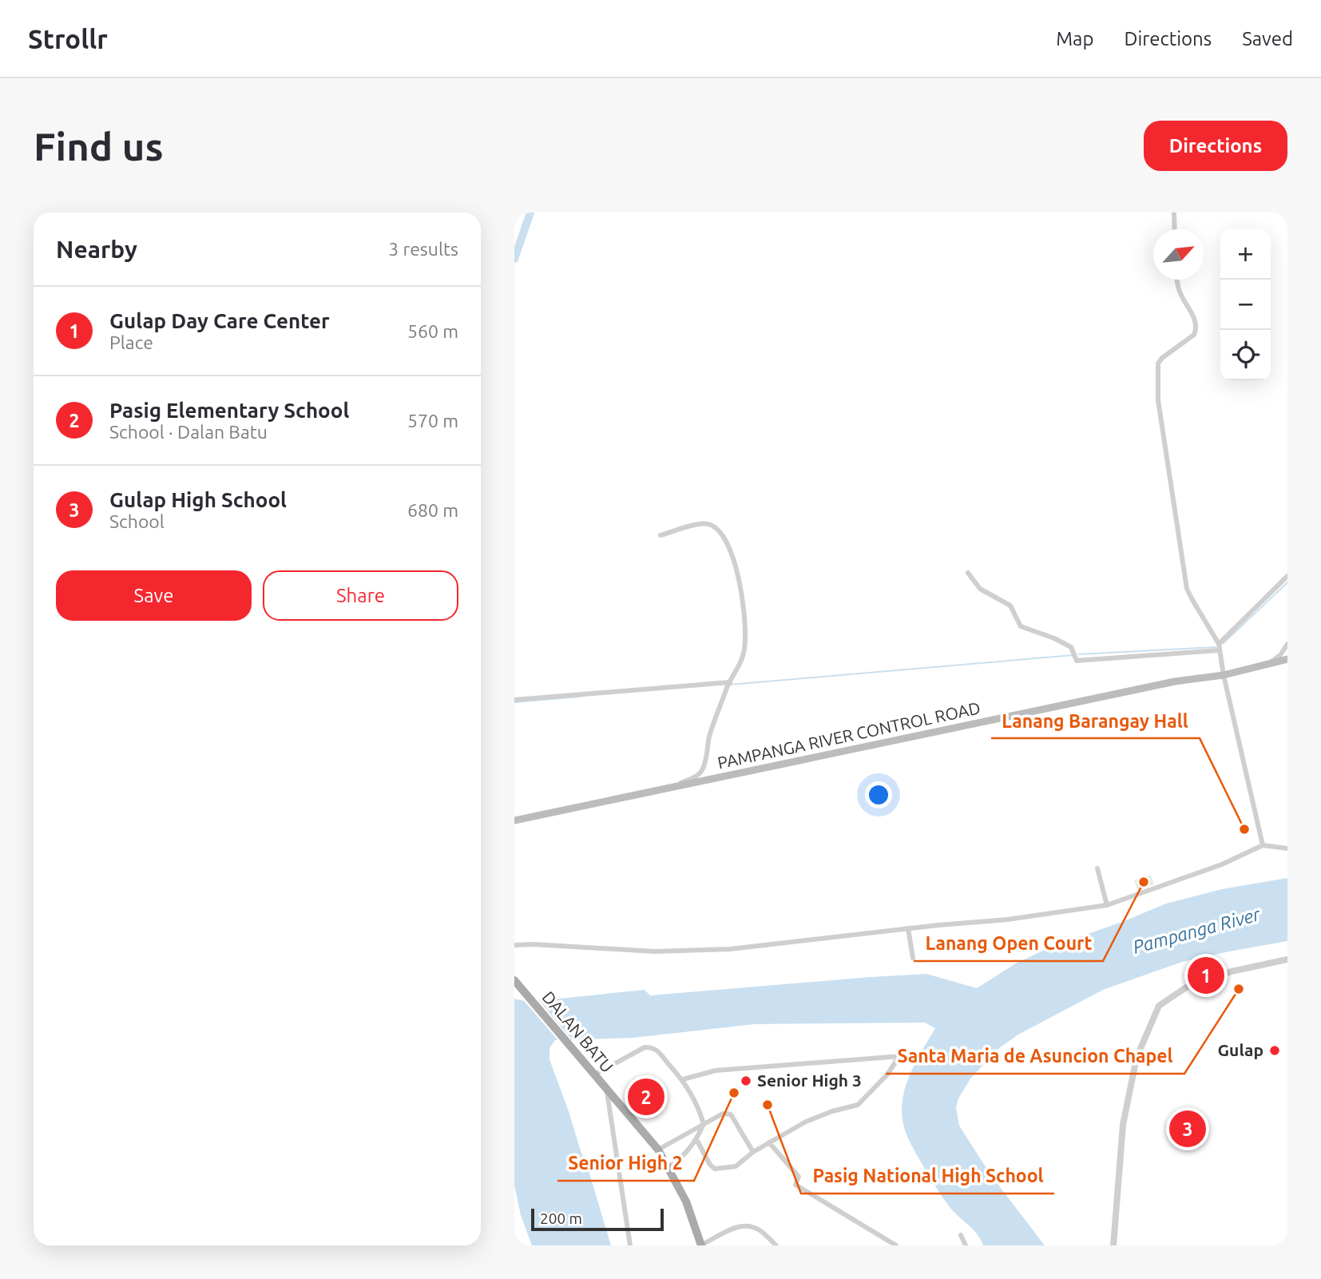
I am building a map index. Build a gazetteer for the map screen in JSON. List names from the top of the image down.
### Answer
{
  "streets": {
    "main road": ["PAMPANGA RIVER CONTROL ROAD", "DALAN BATU"]
  },
  "water": ["Pampanga River"],
  "places": [
    "Lanang Barangay Hall",
    "Lanang Open Court",
    "Santa Maria de Asuncion Chapel",
    "Gulap",
    "Senior High 3",
    "Senior High 2",
    "Pasig National High School"
  ],
  "scale_bar": "200 m",
  "north": "top right",
  "page": {
    "header": "Strollr",
    "nav": ["Map", "Directions", "Saved"],
    "buttons": [
      "Directions",
      ["Save", "Share"]
    ],
    "title": "Find us",
    "heading": ["Nearby", "3 results"],
    "map_buttons": ["+", "−"],
    "list": [
      {
        "mark": "1",
        "name": "Gulap Day Care Center",
        "note": "Place",
        "value": "560 m"
      },
      {
        "mark": "2",
        "name": "Pasig Elementary School",
        "note": "School · Dalan Batu",
        "value": "570 m"
      },
      {
        "mark": "3",
        "name": "Gulap High School",
        "note": "School",
        "value": "680 m"
      }
    ],
    "pins": ["1", "2", "3"],
    "scale": "200 m"
  }
}
